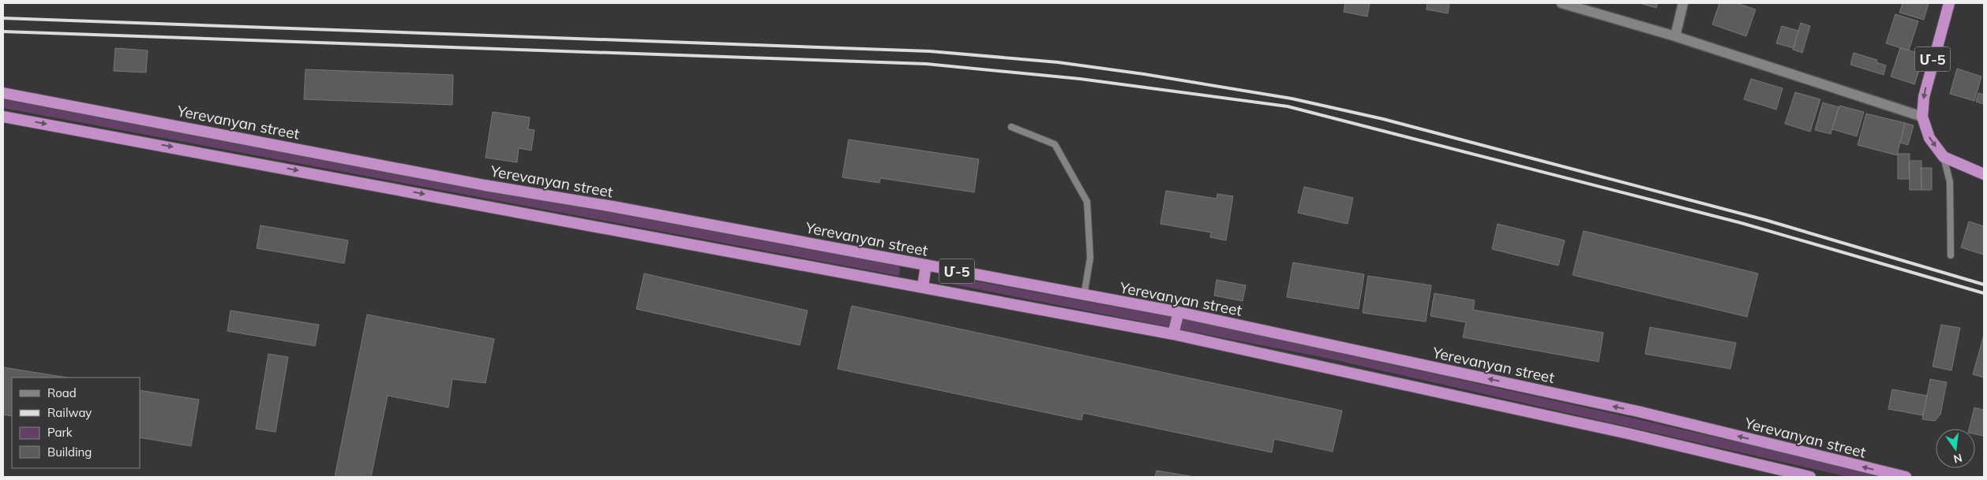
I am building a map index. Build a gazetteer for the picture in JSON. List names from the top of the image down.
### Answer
{
  "streets": {
    "highway": ["Մ-5", "Yerevanyan street"]
  },
  "legend": [
    "Road",
    "Railway",
    "Park",
    "Building"
  ],
  "north": "bottom"
}
